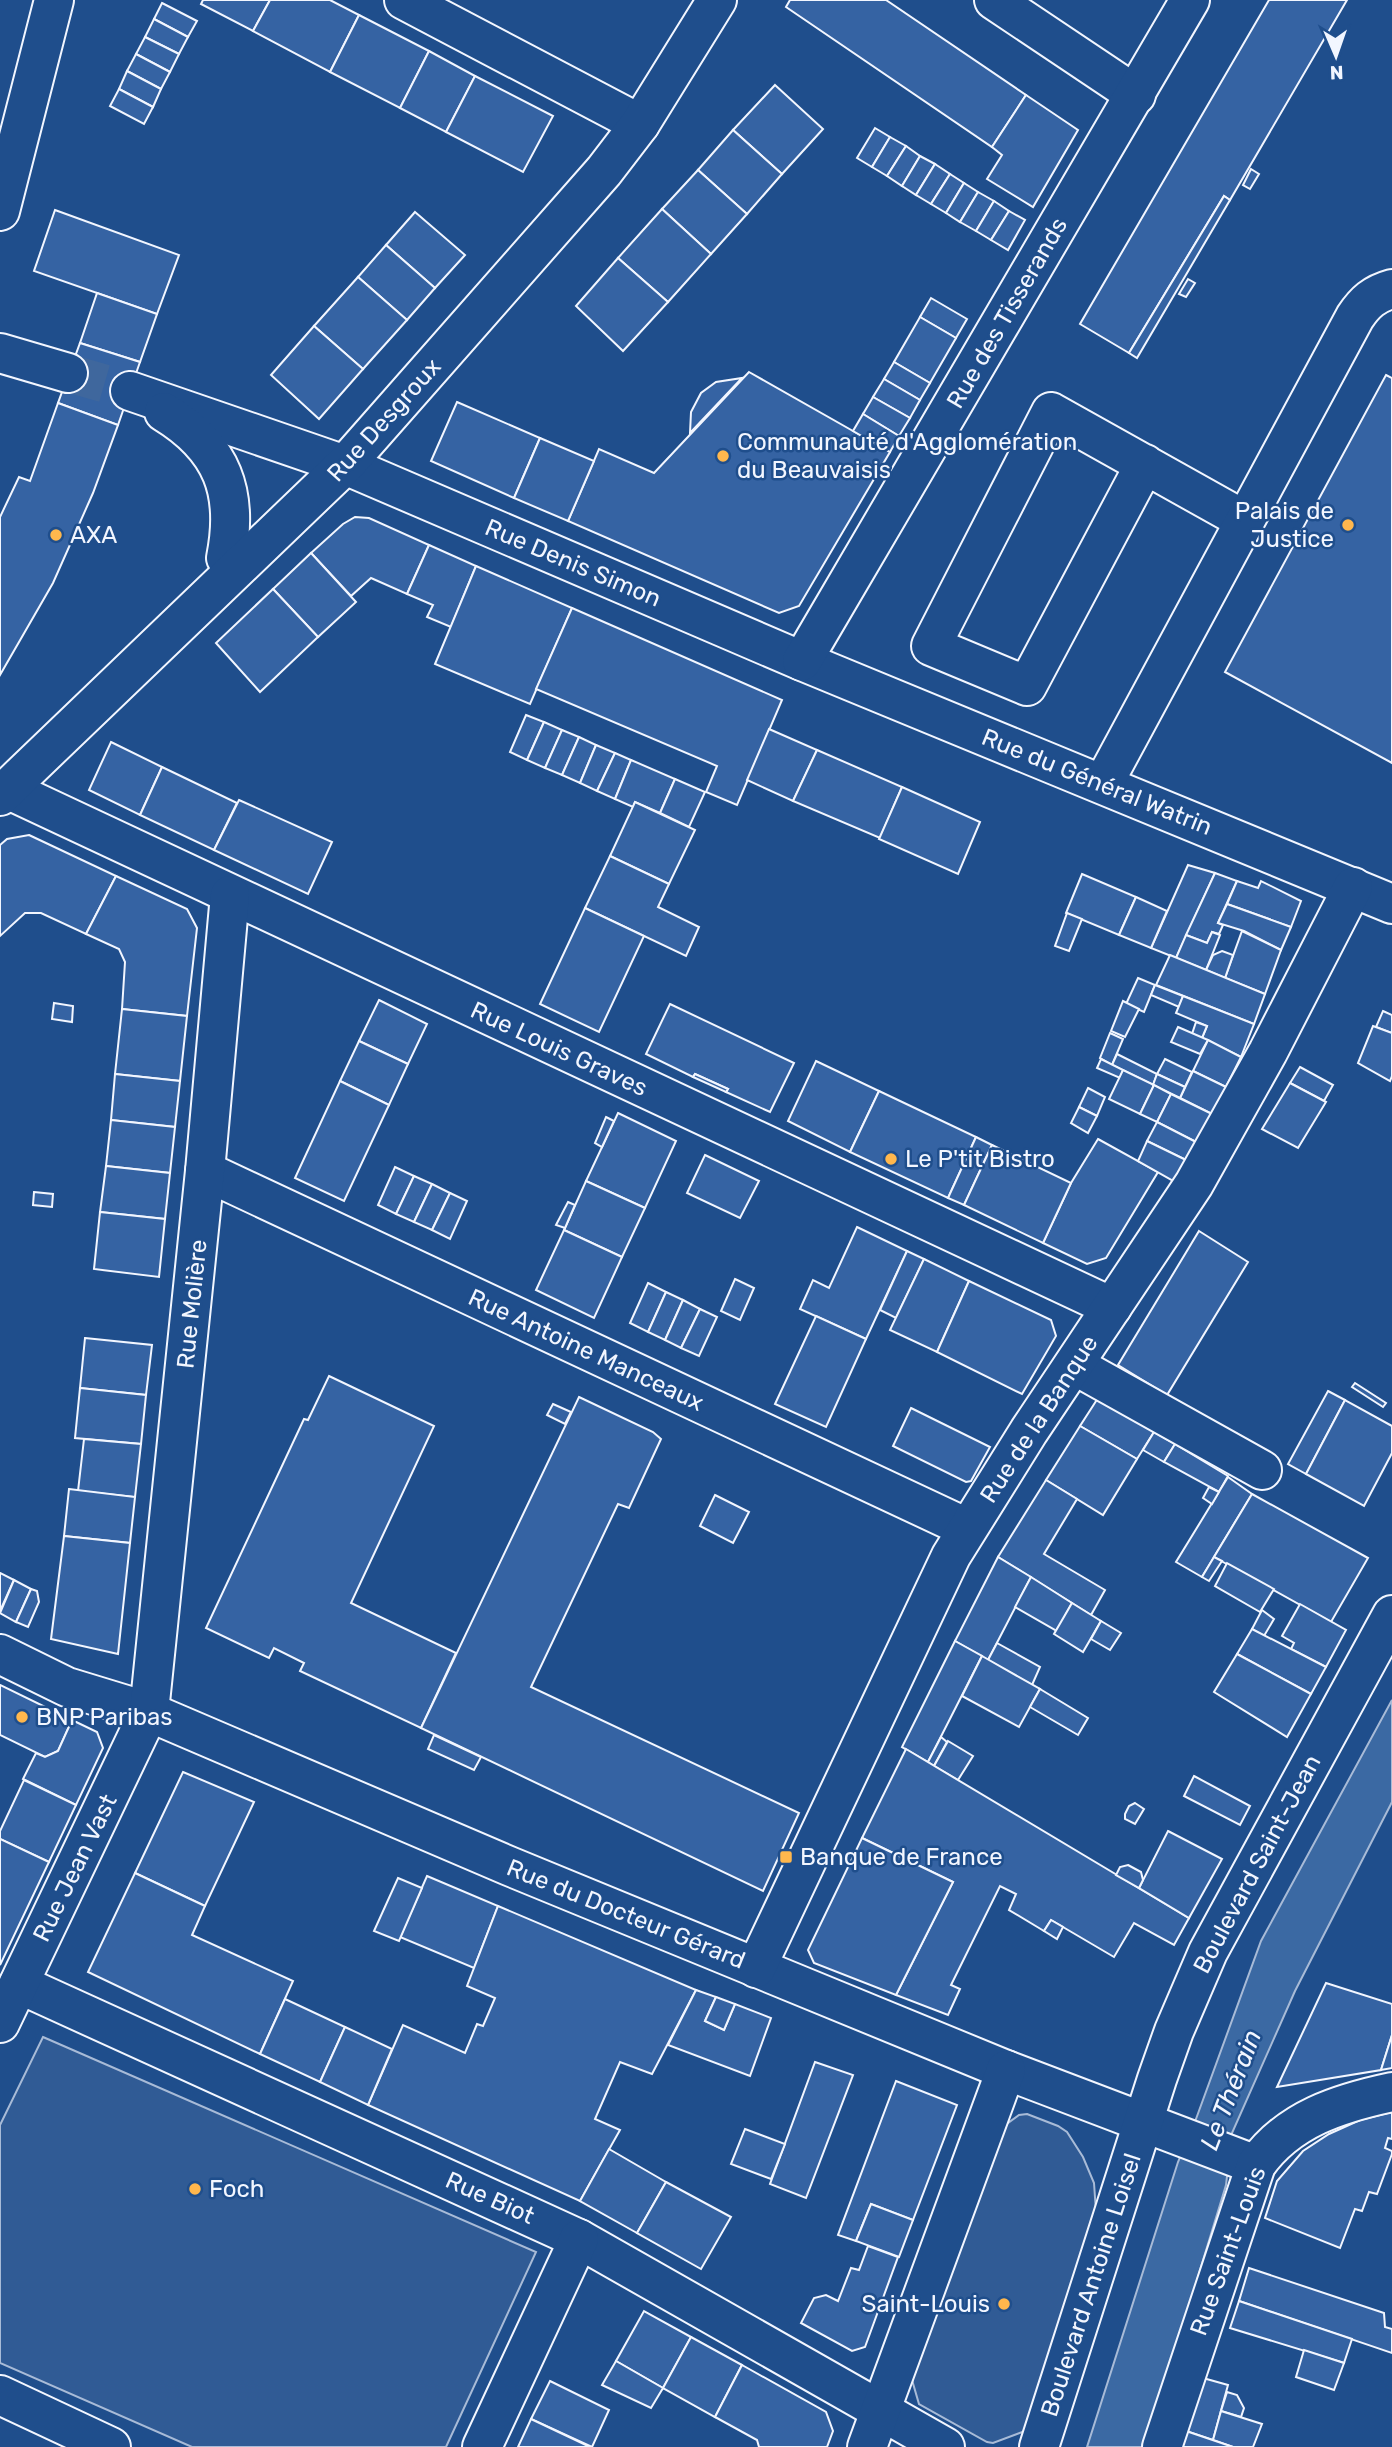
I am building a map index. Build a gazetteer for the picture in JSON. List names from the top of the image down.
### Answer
{
  "streets": {
    "street": [
      "Rue des Tisserands",
      "Rue Desgroux",
      "Rue Denis Simon",
      "Rue du Général Watrin",
      "Rue Louis Graves",
      "Rue Molière",
      "Rue Antoine Manceaux",
      "Rue de la Banque",
      "Boulevard Saint-Jean",
      "Rue Jean Vast",
      "Rue du Docteur Gérard",
      "Rue Biot",
      "Rue Saint-Louis",
      "Boulevard Antoine Loisel"
    ]
  },
  "crossings": [
    ["Rue des Tisserands", "Rue Denis Simon"],
    ["Rue des Tisserands", "Rue du Général Watrin"],
    ["Rue Desgroux", "Rue Denis Simon"],
    ["Rue Desgroux", "Rue Louis Graves"],
    ["Rue Denis Simon", "Rue du Général Watrin"],
    ["Rue du Général Watrin", "Rue de la Banque"],
    ["Rue Louis Graves", "Rue Molière"],
    ["Rue Louis Graves", "Rue de la Banque"],
    ["Rue Molière", "Rue Antoine Manceaux"],
    ["Rue Molière", "Rue Jean Vast"],
    ["Rue Molière", "Rue du Docteur Gérard"],
    ["Rue Antoine Manceaux", "Rue de la Banque"],
    ["Rue de la Banque", "Rue du Docteur Gérard"],
    ["Boulevard Saint-Jean", "Rue du Docteur Gérard"],
    ["Boulevard Saint-Jean", "Boulevard Antoine Loisel"],
    ["Rue Jean Vast", "Rue du Docteur Gérard"],
    ["Rue Jean Vast", "Rue Biot"],
    ["Rue du Docteur Gérard", "Rue Saint-Louis"],
    ["Rue du Docteur Gérard", "Boulevard Antoine Loisel"]
  ],
  "water": ["Le Thérain"],
  "places": {
    "other": [
      "Communauté d'Agglomération du Beauvaisis",
      "Palais de Justice",
      "AXA",
      "Le P'tit Bistro",
      "BNP Paribas",
      "Foch",
      "Saint-Louis"
    ],
    "transit": ["Banque de France"]
  },
  "north": "bottom"
}
